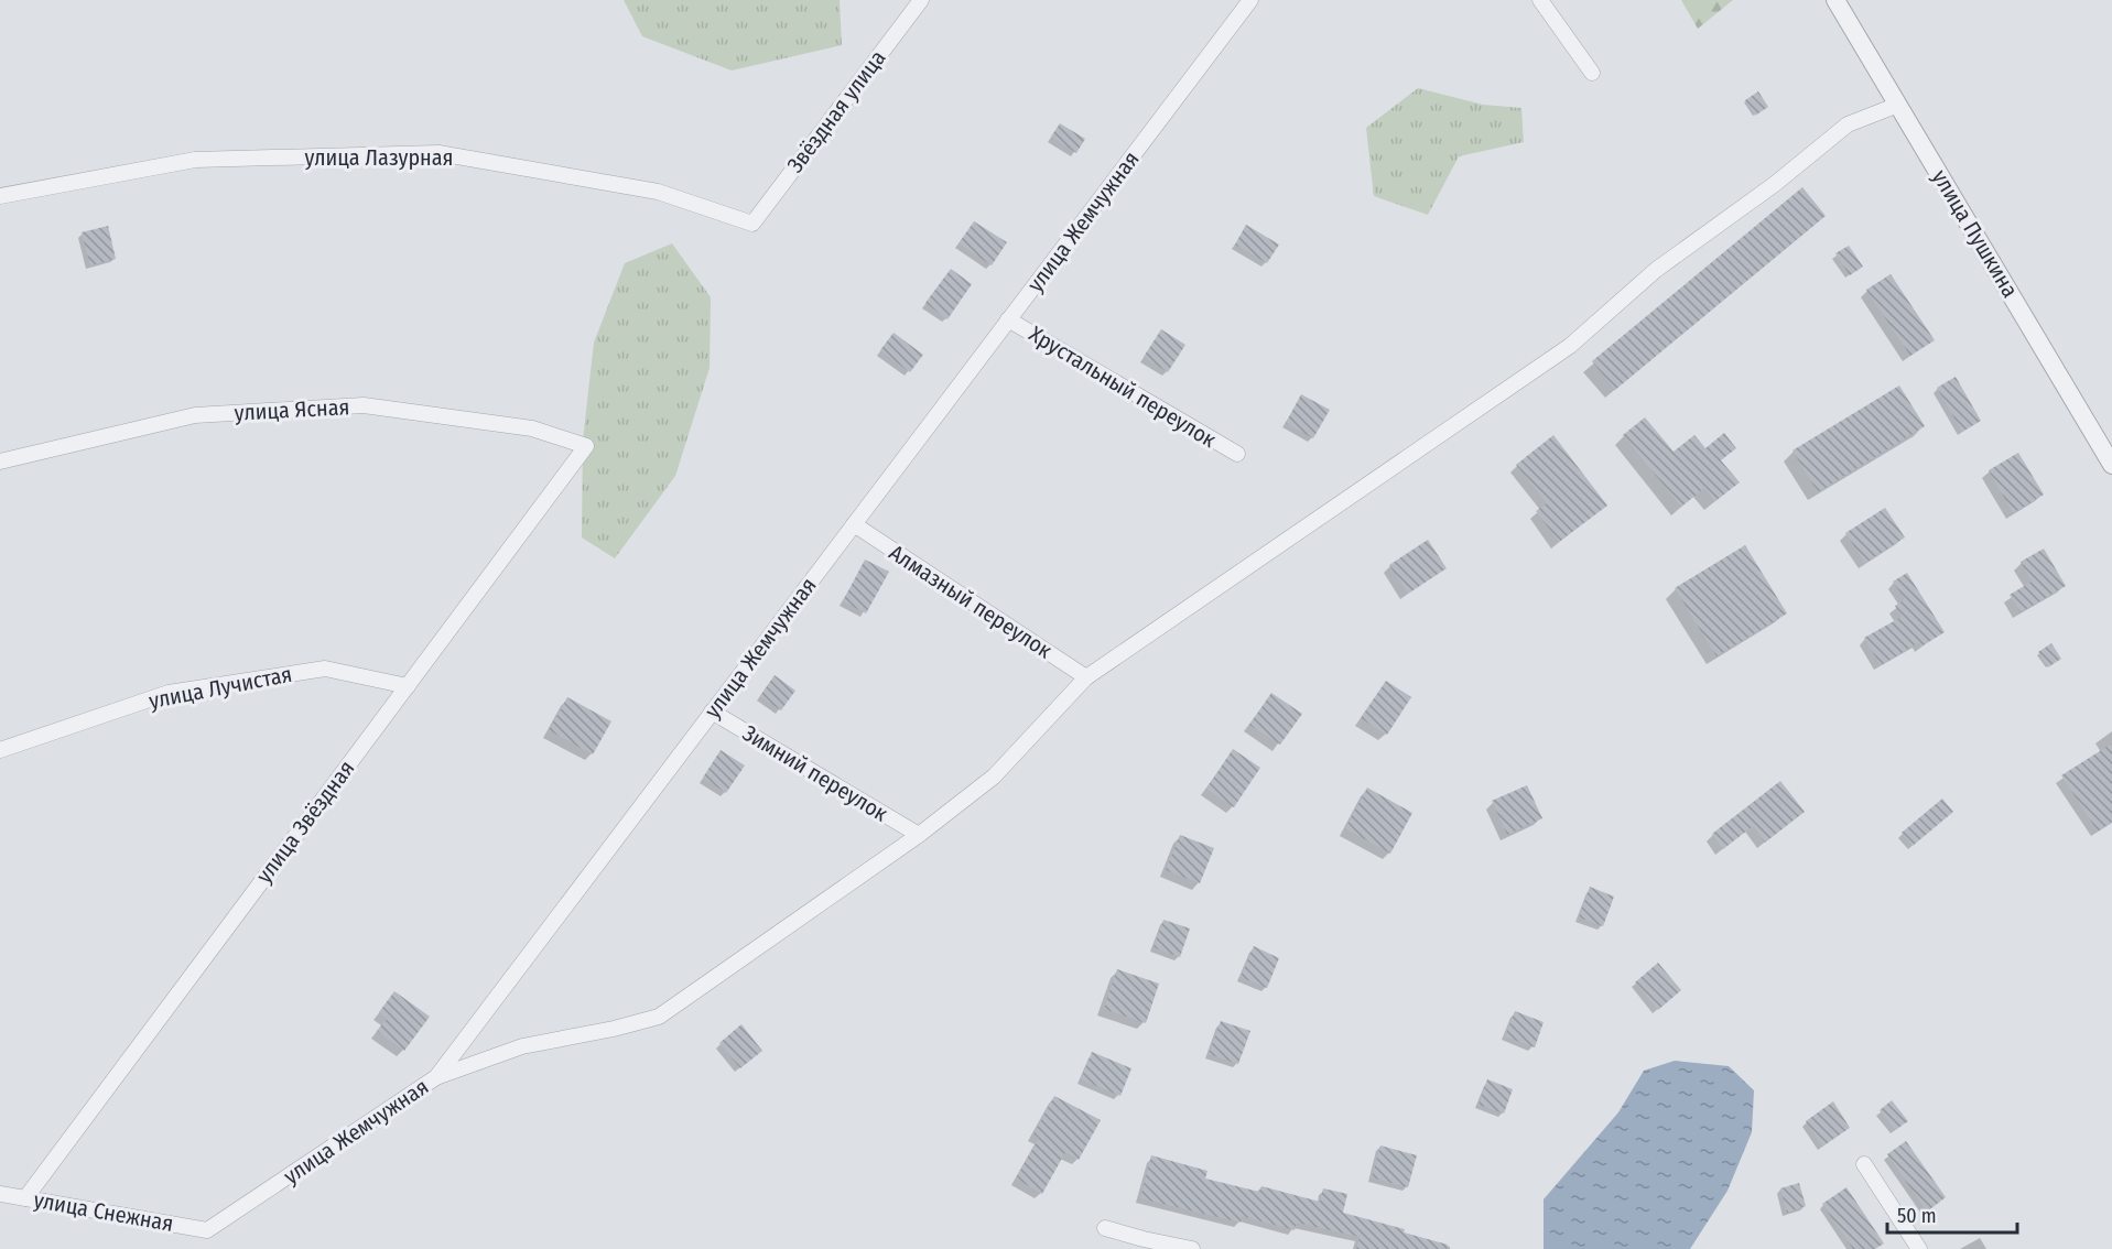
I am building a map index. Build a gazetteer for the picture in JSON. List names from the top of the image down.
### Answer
{
  "streets": {
    "street": [
      "Звёздная улица",
      "улица Лазурная",
      "улица Жемчужная",
      "улица Пушкина",
      "Хрустальный переулок",
      "улица Ясная",
      "Алмазный переулок",
      "улица Лучистая",
      "Зимний переулок",
      "улица Звёздная",
      "улица Снежная"
    ]
  },
  "crossings": [
    ["Звёздная улица", "улица Лазурная"],
    ["улица Жемчужная", "Хрустальный переулок"],
    ["улица Жемчужная", "Алмазный переулок"],
    ["улица Жемчужная", "Зимний переулок"],
    ["улица Жемчужная", "улица Снежная"],
    ["улица Ясная", "улица Звёздная"],
    ["улица Лучистая", "улица Звёздная"],
    ["улица Звёздная", "улица Снежная"]
  ],
  "scale_bar": "50 m"
}
